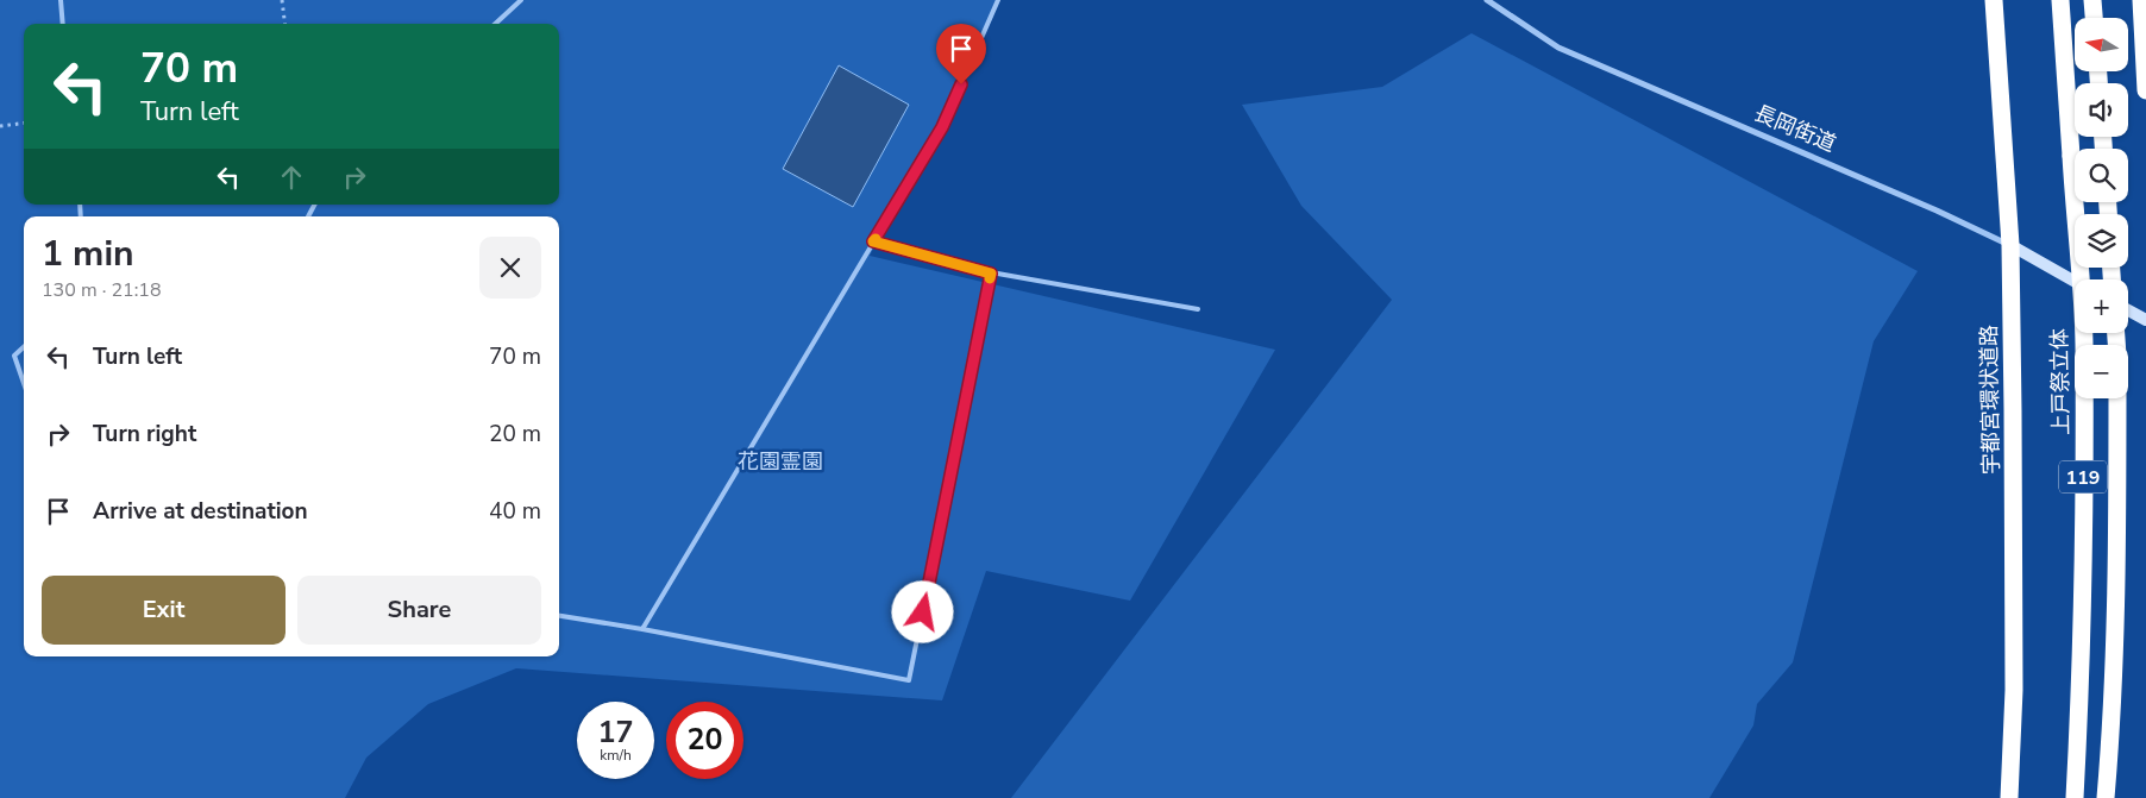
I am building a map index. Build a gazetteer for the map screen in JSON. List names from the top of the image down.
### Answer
{
  "streets": {
    "highway": ["上戸祭立体", "宇都宮環状道路", "119"],
    "street": ["長岡街道"]
  },
  "crossings": [
    ["長岡街道", "宇都宮環状道路"]
  ],
  "parks": ["花園霊園"],
  "north": "left",
  "page": {
    "map_buttons": ["+", "−"],
    "turn": ["70 m", "Turn left"],
    "heading": ["1 min", "130 m · 21:18"],
    "list": [
      {
        "name": "Turn left",
        "value": "70 m"
      },
      {
        "name": "Turn right",
        "value": "20 m"
      },
      {
        "name": "Arrive at destination",
        "value": "40 m"
      }
    ],
    "buttons": ["Exit", "Share"],
    "speed": "17 km/h",
    "limit": "20"
  }
}
